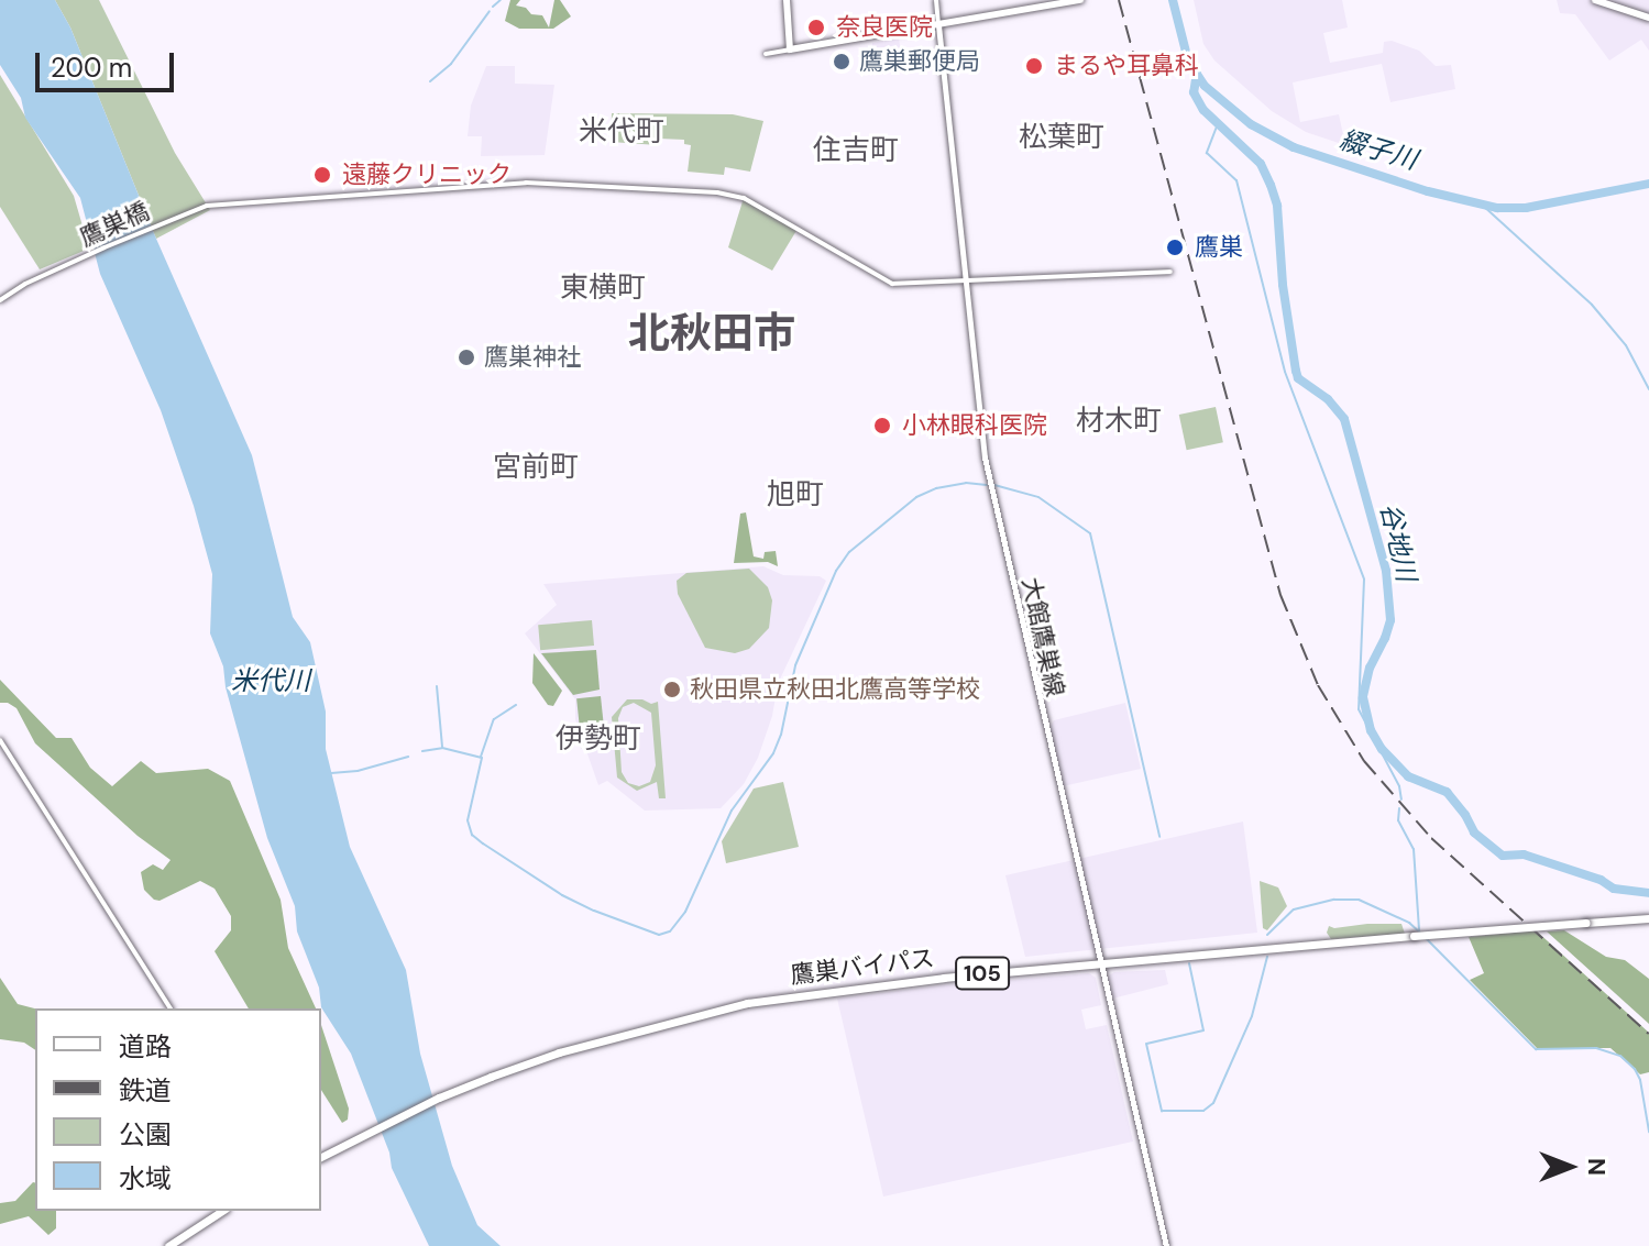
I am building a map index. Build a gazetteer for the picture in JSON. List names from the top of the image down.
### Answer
{
  "streets": {
    "highway": ["鷹巣バイパス", "105"],
    "main road": ["大館鷹巣線"],
    "street": ["鷹巣橋"]
  },
  "crossings": [
    ["鷹巣橋", "大館鷹巣線"],
    ["大館鷹巣線", "鷹巣バイパス"]
  ],
  "districts": [
    "米代町",
    "松葉町",
    "住吉町",
    "東横町",
    "北秋田市",
    "材木町",
    "宮前町",
    "旭町",
    "伊勢町"
  ],
  "water": ["綴子川", "谷地川", "米代川"],
  "places": [
    "奈良医院",
    "鷹巣郵便局",
    "まるや耳鼻科",
    "遠藤クリニック",
    "鷹巣",
    "鷹巣神社",
    "小林眼科医院",
    "秋田県立秋田北鷹高等学校"
  ],
  "legend": [
    "道路",
    "鉄道",
    "公園",
    "水域"
  ],
  "scale_bar": "200 m",
  "north": "right"
}
